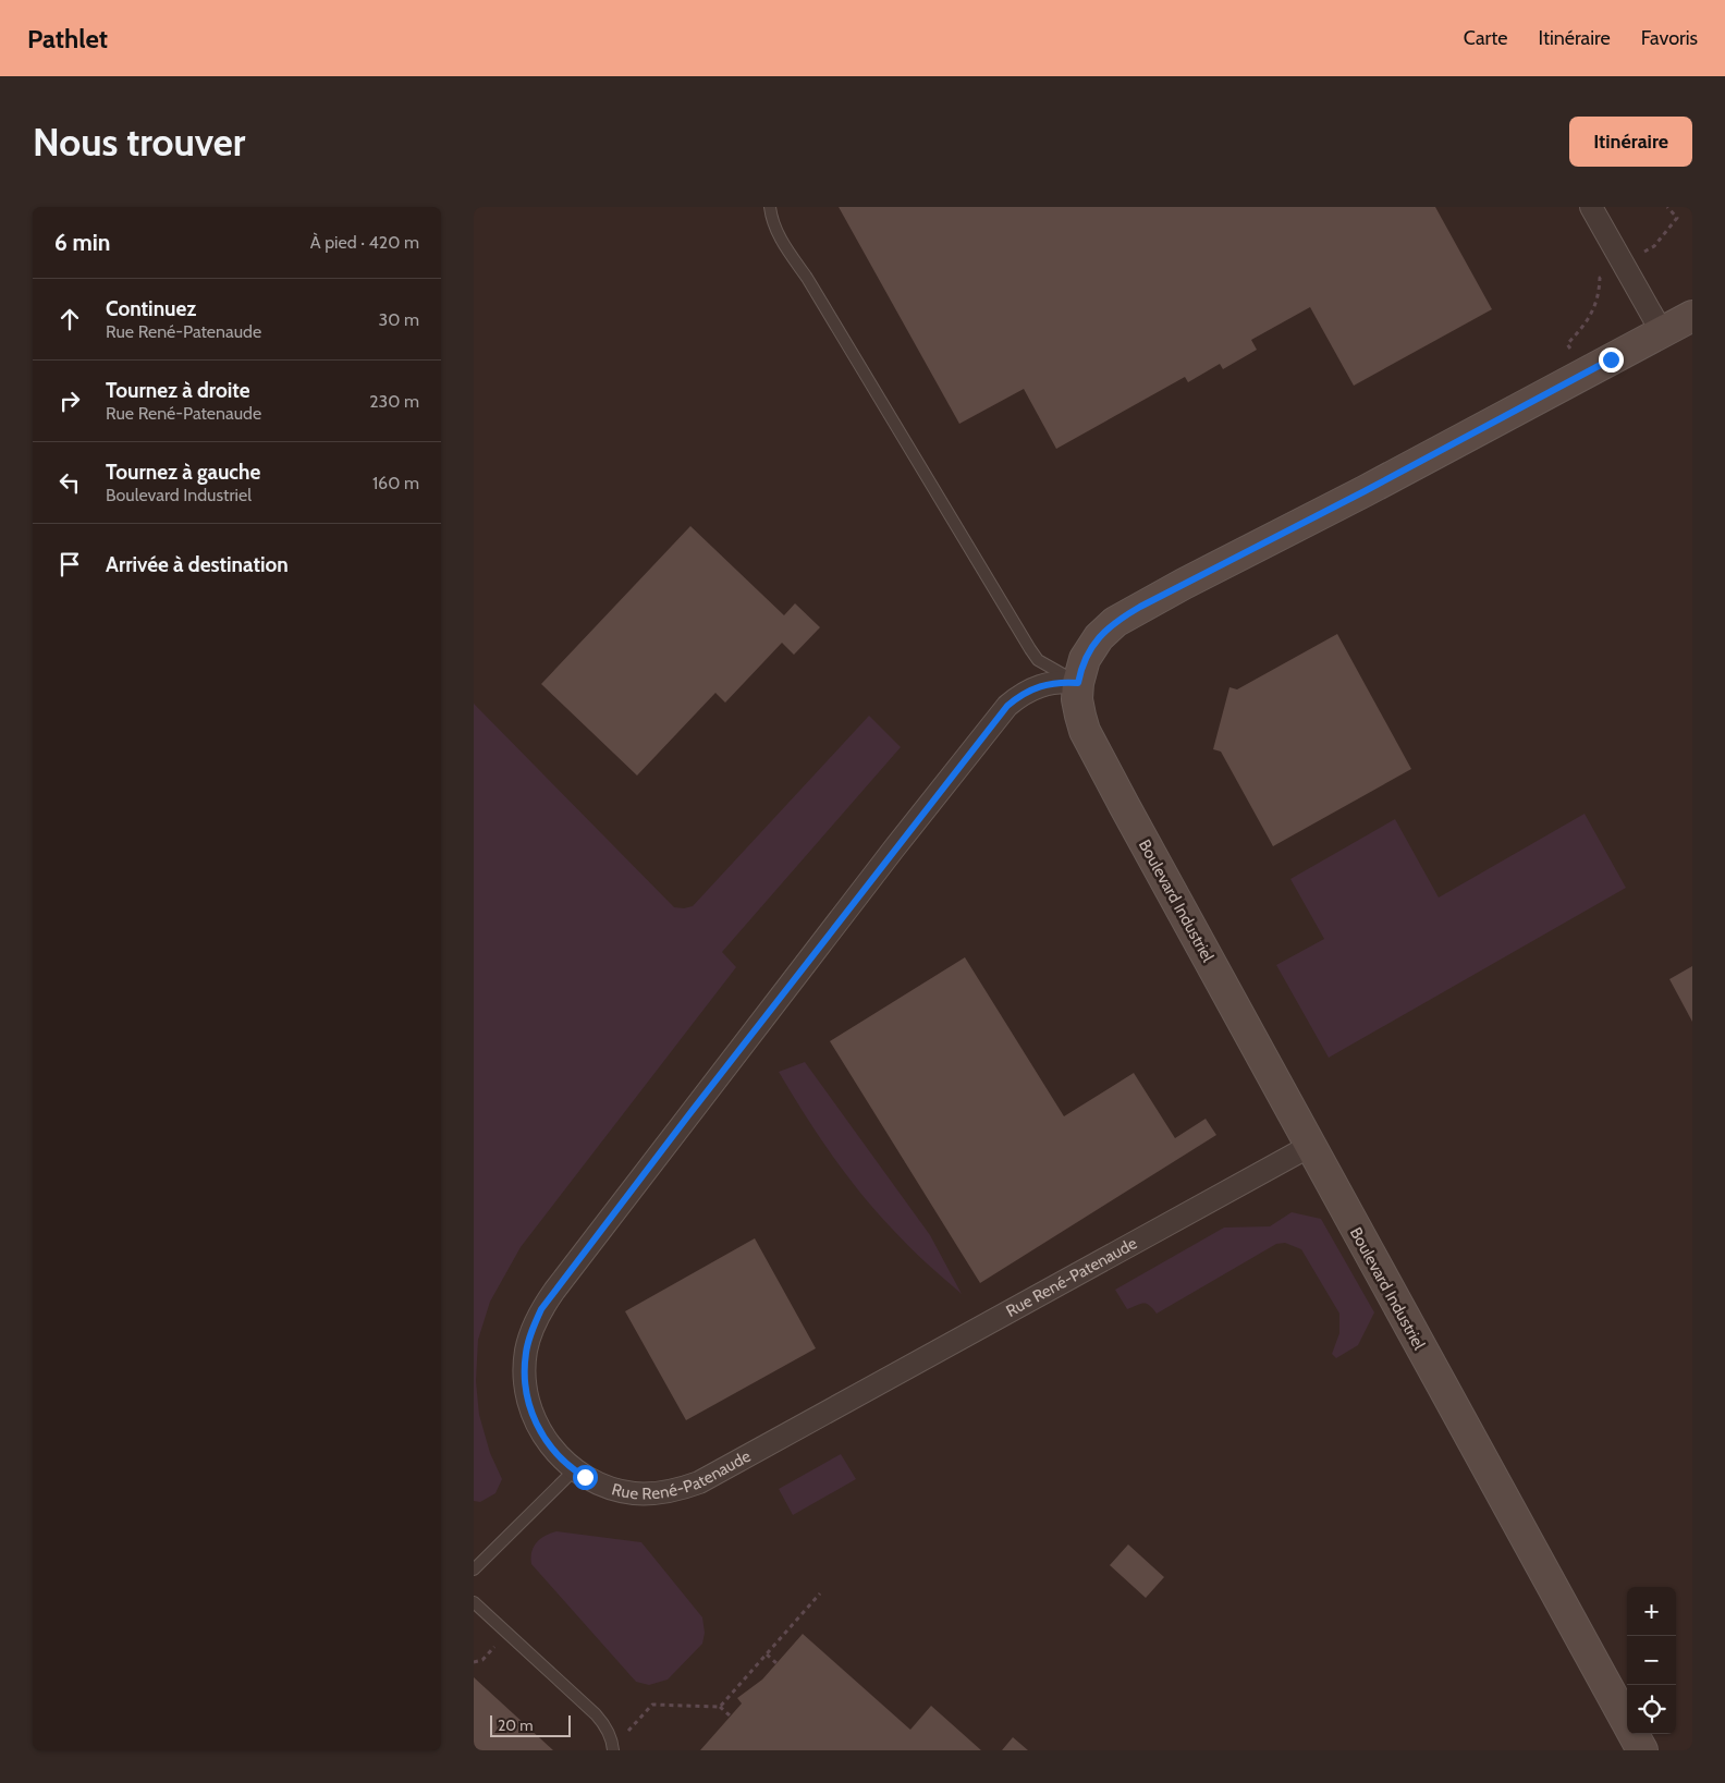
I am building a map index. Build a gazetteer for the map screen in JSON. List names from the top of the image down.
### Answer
{
  "streets": {
    "street": ["Boulevard Industriel", "Rue René-Patenaude"]
  },
  "crossings": [
    ["Boulevard Industriel", "Rue René-Patenaude"]
  ],
  "scale_bar": "20 m",
  "page": {
    "header": "Pathlet",
    "nav": ["Carte", "Itinéraire", "Favoris"],
    "buttons": "Itinéraire",
    "title": "Nous trouver",
    "heading": ["6 min", "À pied · 420 m"],
    "list": [
      ["Continuez", "Rue René-Patenaude", "30 m"],
      ["Tournez à droite", "Rue René-Patenaude", "230 m"],
      ["Tournez à gauche", "Boulevard Industriel", "160 m"],
      "Arrivée à destination"
    ],
    "map_buttons": ["+", "−"],
    "scale": "20 m"
  }
}
